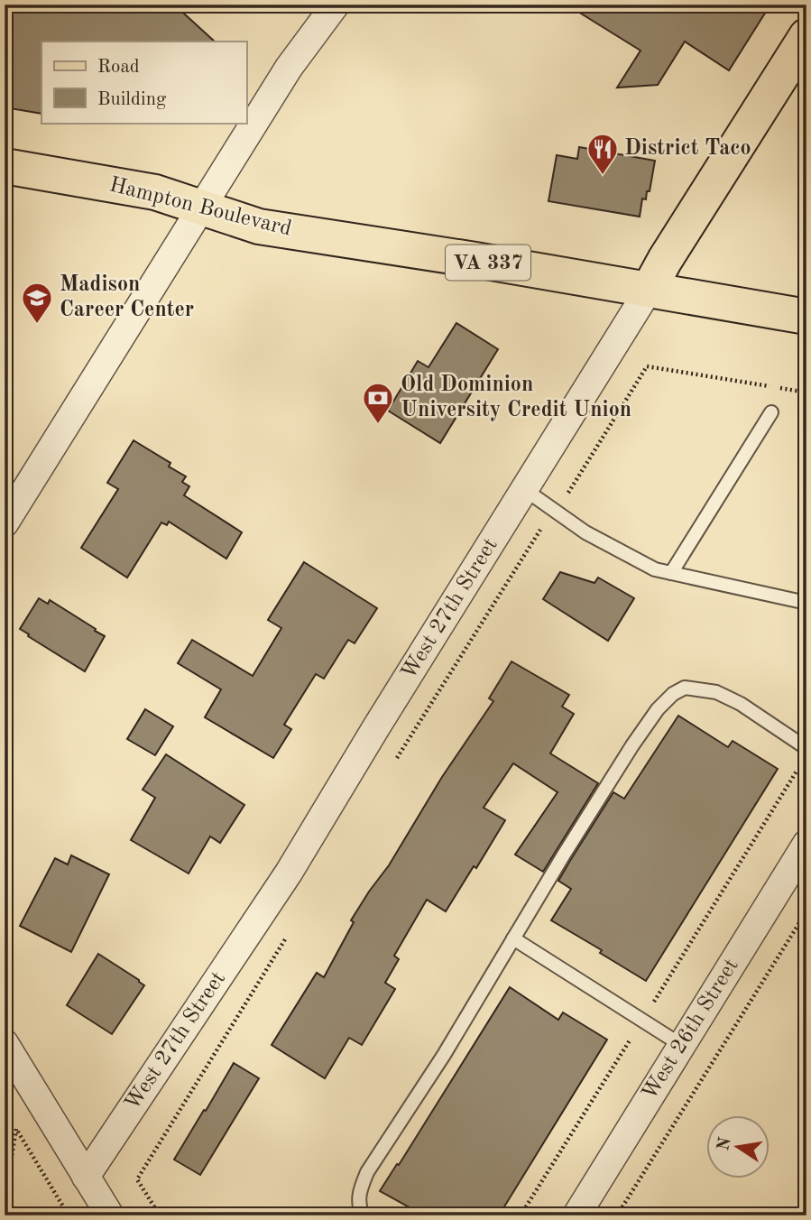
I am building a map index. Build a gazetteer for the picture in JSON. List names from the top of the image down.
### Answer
{
  "streets": {
    "main road": ["Hampton Boulevard", "VA 337", "West 27th Street"],
    "street": ["West 26th Street"]
  },
  "crossings": [
    ["Hampton Boulevard", "West 27th Street"]
  ],
  "places": {
    "restaurant": ["District Taco"],
    "school or university": ["Madison Career Center"],
    "bank": ["Old Dominion University Credit Union"]
  },
  "legend": ["Road", "Building"],
  "north": "left"
}
